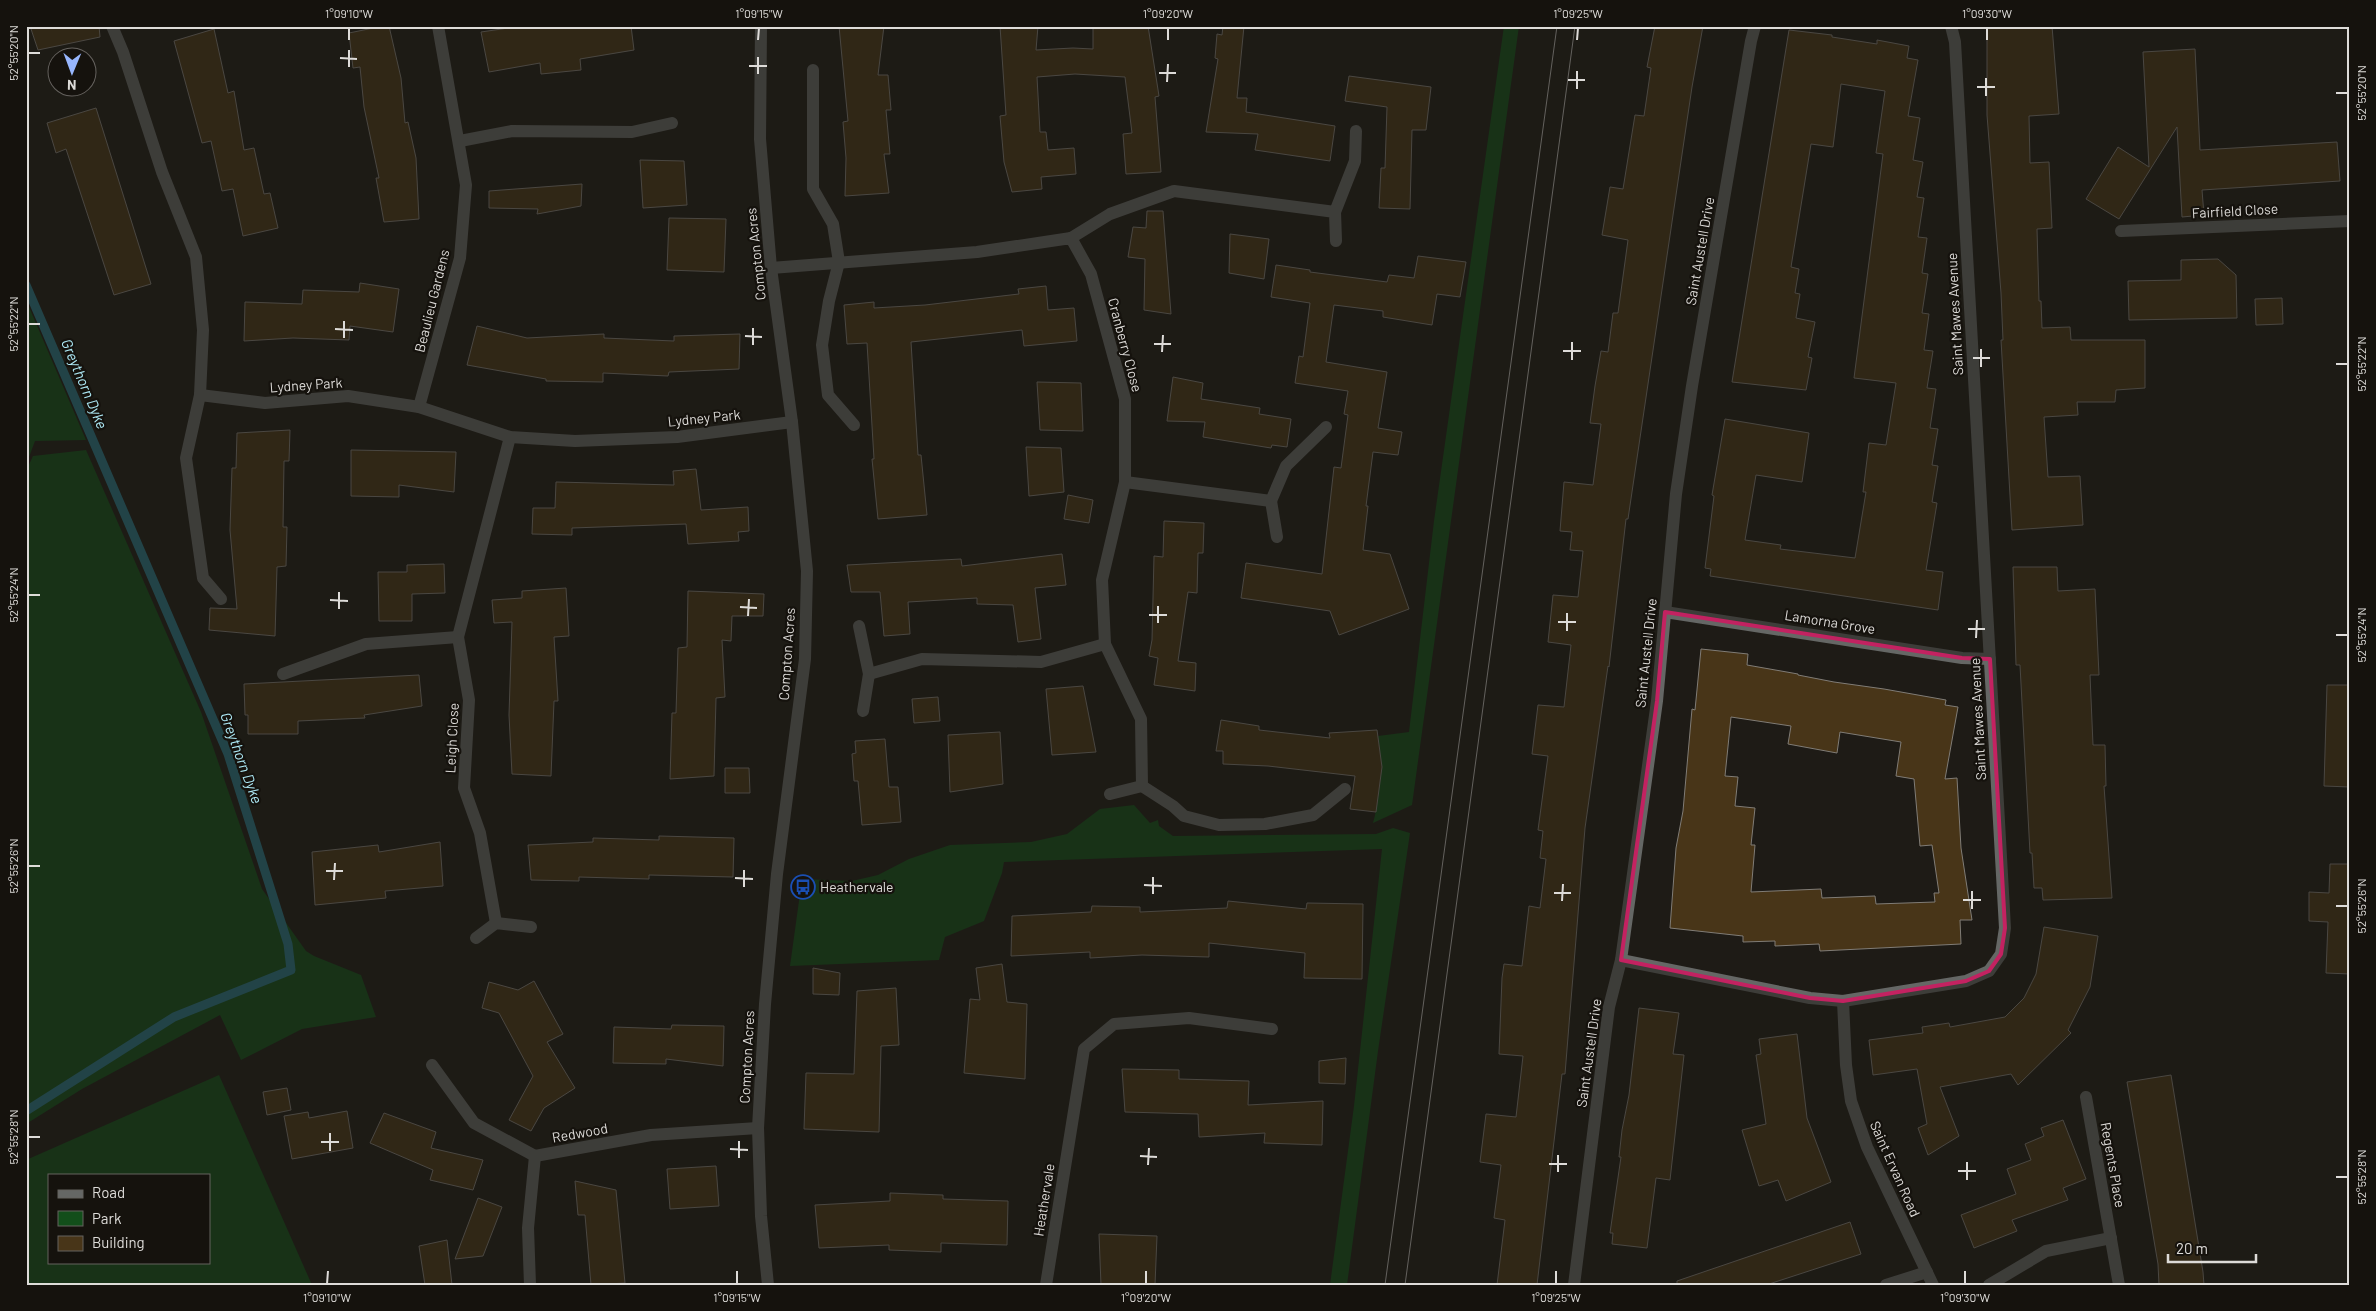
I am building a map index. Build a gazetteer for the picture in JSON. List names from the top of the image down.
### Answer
{
  "streets": {
    "street": [
      "Fairfield Close",
      "Saint Austell Drive",
      "Compton Acres",
      "Beaulieu Gardens",
      "Saint Mawes Avenue",
      "Cranberry Close",
      "Lydney Park",
      "Lamorna Grove",
      "Leigh Close",
      "Redwood",
      "Regents Place",
      "Saint Ervan Road",
      "Heathervale"
    ]
  },
  "crossings": [
    ["Saint Austell Drive", "Saint Mawes Avenue"],
    ["Saint Austell Drive", "Lamorna Grove"],
    ["Compton Acres", "Lydney Park"],
    ["Compton Acres", "Redwood"],
    ["Beaulieu Gardens", "Lydney Park"],
    ["Saint Mawes Avenue", "Lamorna Grove"],
    ["Saint Mawes Avenue", "Saint Ervan Road"],
    ["Lydney Park", "Leigh Close"]
  ],
  "water": ["Greythorn Dyke"],
  "places": {
    "bus stop": ["Heathervale"]
  },
  "legend": ["Road", "Park", "Building"],
  "scale_bar": "20 m",
  "north": "bottom",
  "coordinates": [
    "1°09'10\"W",
    "1°09'15\"W",
    "1°09'20\"W",
    "1°09'25\"W",
    "1°09'30\"W",
    "52°55'20\"N",
    "52°55'22\"N",
    "52°55'24\"N",
    "52°55'26\"N",
    "52°55'28\"N"
  ]
}
